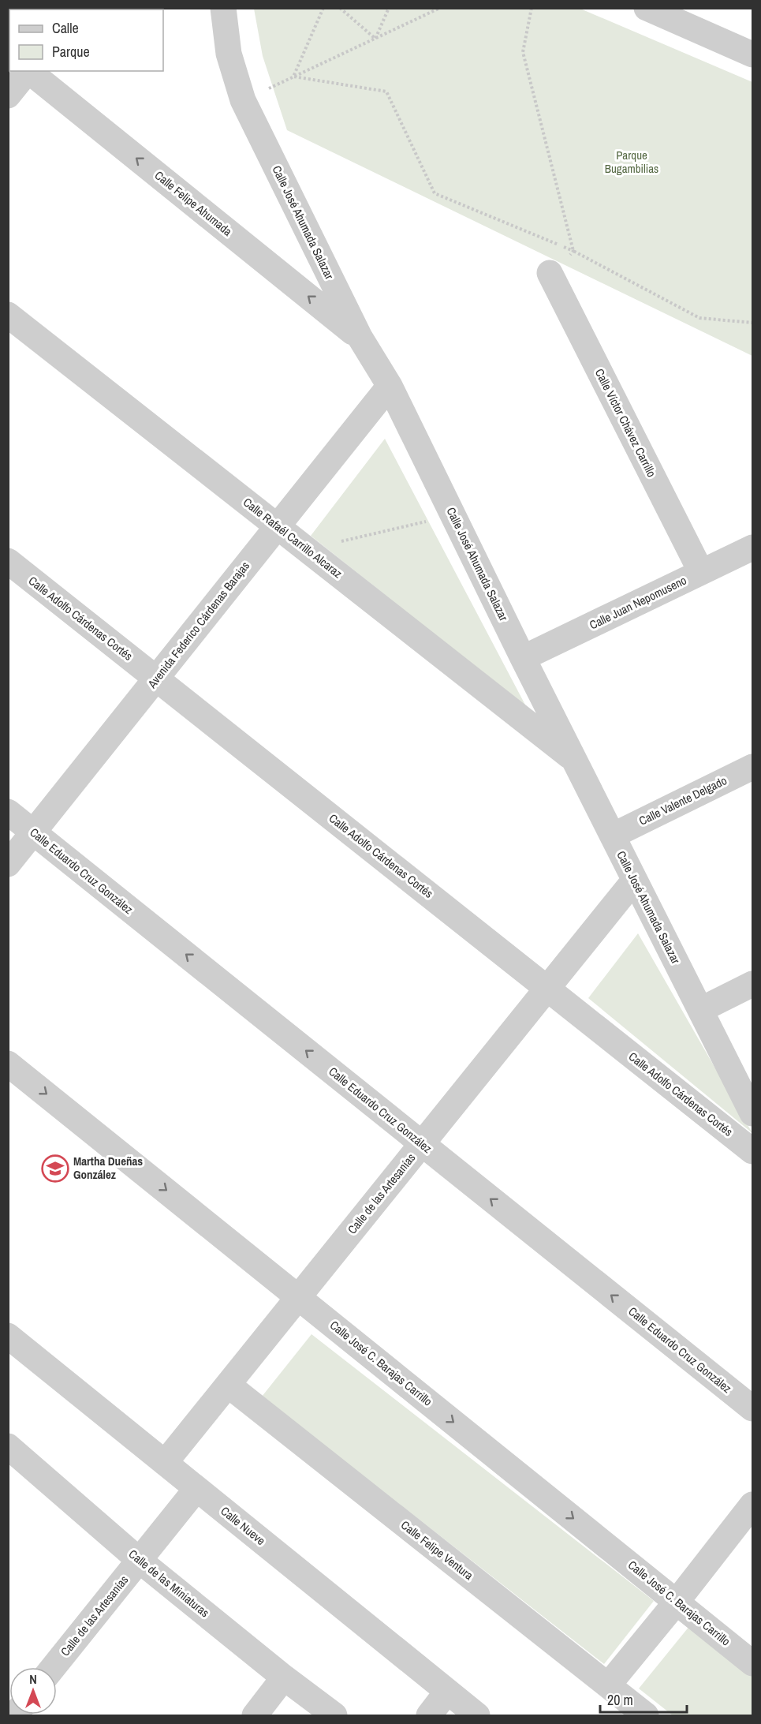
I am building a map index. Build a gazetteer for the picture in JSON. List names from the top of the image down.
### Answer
{
  "streets": {
    "street": [
      "Calle Felipe Ahumada",
      "Calle José Ahumada Salazar",
      "Calle Víctor Chávez Carrillo",
      "Calle Rafaél Carrillo Alcaraz",
      "Calle Juan Nepomuseno",
      "Calle Adolfo Cárdenas Cortés",
      "Avenida Federico Cárdenas Barajas",
      "Calle Valente Delgado",
      "Calle Eduardo Cruz González",
      "Calle de las Artesanías",
      "Calle José C. Barajas Carrillo",
      "Calle Nueve",
      "Calle Felipe Ventura",
      "Calle de las Miniaturas"
    ]
  },
  "crossings": [
    ["Calle Felipe Ahumada", "Calle José Ahumada Salazar"],
    ["Calle José Ahumada Salazar", "Calle Rafaél Carrillo Alcaraz"],
    ["Calle José Ahumada Salazar", "Calle Juan Nepomuseno"],
    ["Calle José Ahumada Salazar", "Avenida Federico Cárdenas Barajas"],
    ["Calle José Ahumada Salazar", "Calle Valente Delgado"],
    ["Calle José Ahumada Salazar", "Calle de las Artesanías"],
    ["Calle Víctor Chávez Carrillo", "Calle Juan Nepomuseno"],
    ["Calle Rafaél Carrillo Alcaraz", "Avenida Federico Cárdenas Barajas"],
    ["Calle Adolfo Cárdenas Cortés", "Avenida Federico Cárdenas Barajas"],
    ["Calle Adolfo Cárdenas Cortés", "Calle de las Artesanías"],
    ["Avenida Federico Cárdenas Barajas", "Calle Eduardo Cruz González"],
    ["Calle Eduardo Cruz González", "Calle de las Artesanías"],
    ["Calle de las Artesanías", "Calle José C. Barajas Carrillo"],
    ["Calle de las Artesanías", "Calle Nueve"],
    ["Calle de las Artesanías", "Calle Felipe Ventura"],
    ["Calle de las Artesanías", "Calle de las Miniaturas"]
  ],
  "one_way": ["Calle Felipe Ahumada", "Calle Eduardo Cruz González", "Calle José C. Barajas Carrillo"],
  "parks": ["Parque Bugambilias"],
  "places": {
    "school or university": ["Martha Dueñas González"]
  },
  "legend": ["Calle", "Parque"],
  "scale_bar": "20 m",
  "north": "top"
}
